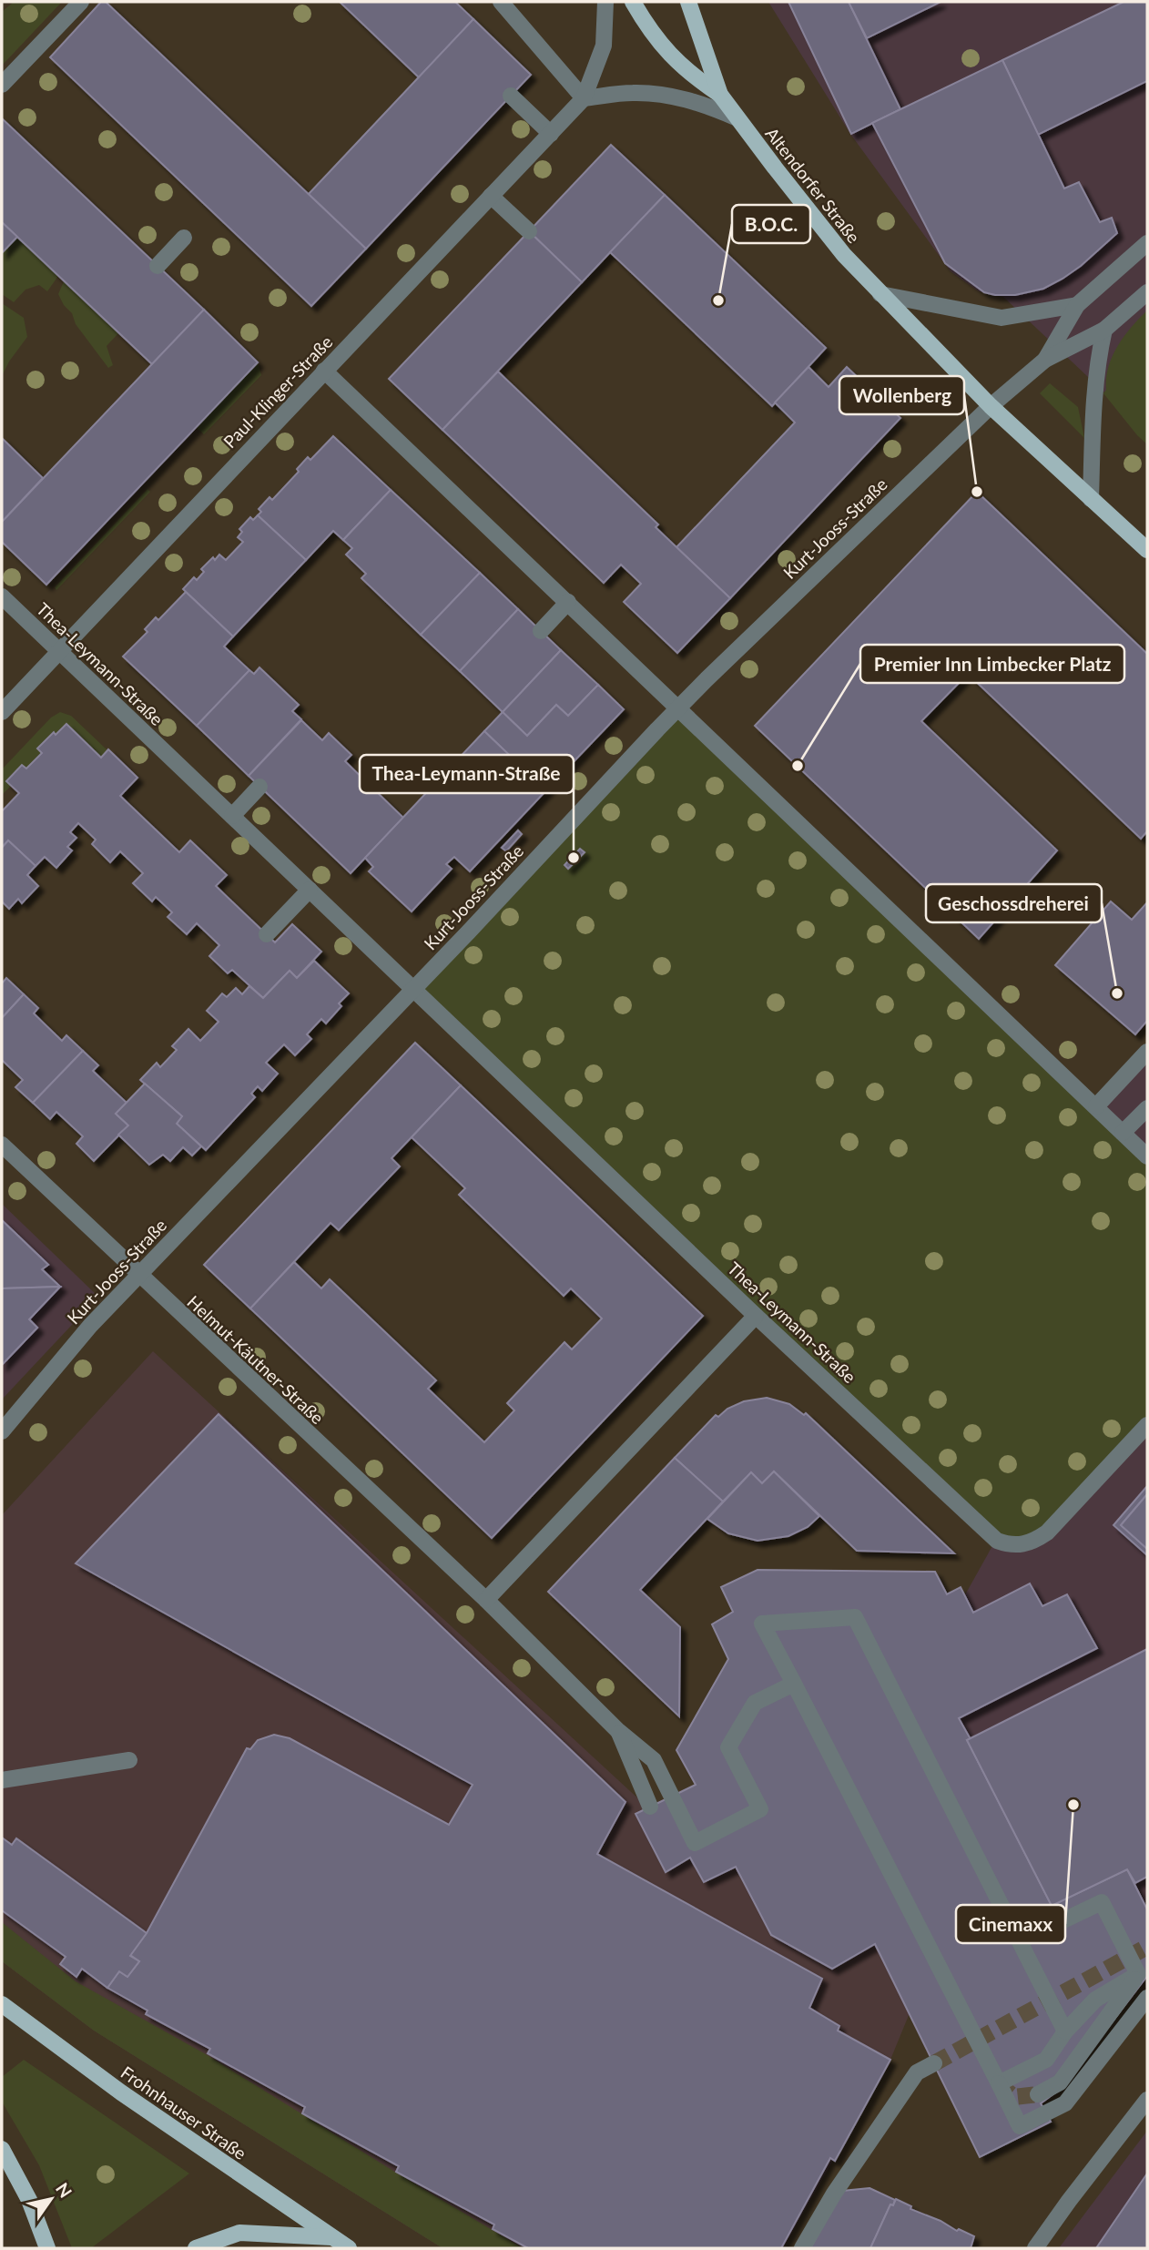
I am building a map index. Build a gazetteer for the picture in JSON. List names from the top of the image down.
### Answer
{
  "streets": {
    "main road": ["Altendorfer Straße", "Frohnhauser Straße"],
    "street": [
      "Paul-Klinger-Straße",
      "Kurt-Jooss-Straße",
      "Thea-Leymann-Straße",
      "Helmut-Käutner-Straße"
    ]
  },
  "crossings": [
    ["Altendorfer Straße", "Kurt-Jooss-Straße"],
    ["Paul-Klinger-Straße", "Thea-Leymann-Straße"],
    ["Kurt-Jooss-Straße", "Thea-Leymann-Straße"],
    ["Kurt-Jooss-Straße", "Helmut-Käutner-Straße"]
  ],
  "places": [
    "B.O.C.",
    "Wollenberg",
    "Premier Inn Limbecker Platz",
    "Thea-Leymann-Straße",
    "Geschossdreherei",
    "Cinemaxx"
  ],
  "north": "top right"
}
